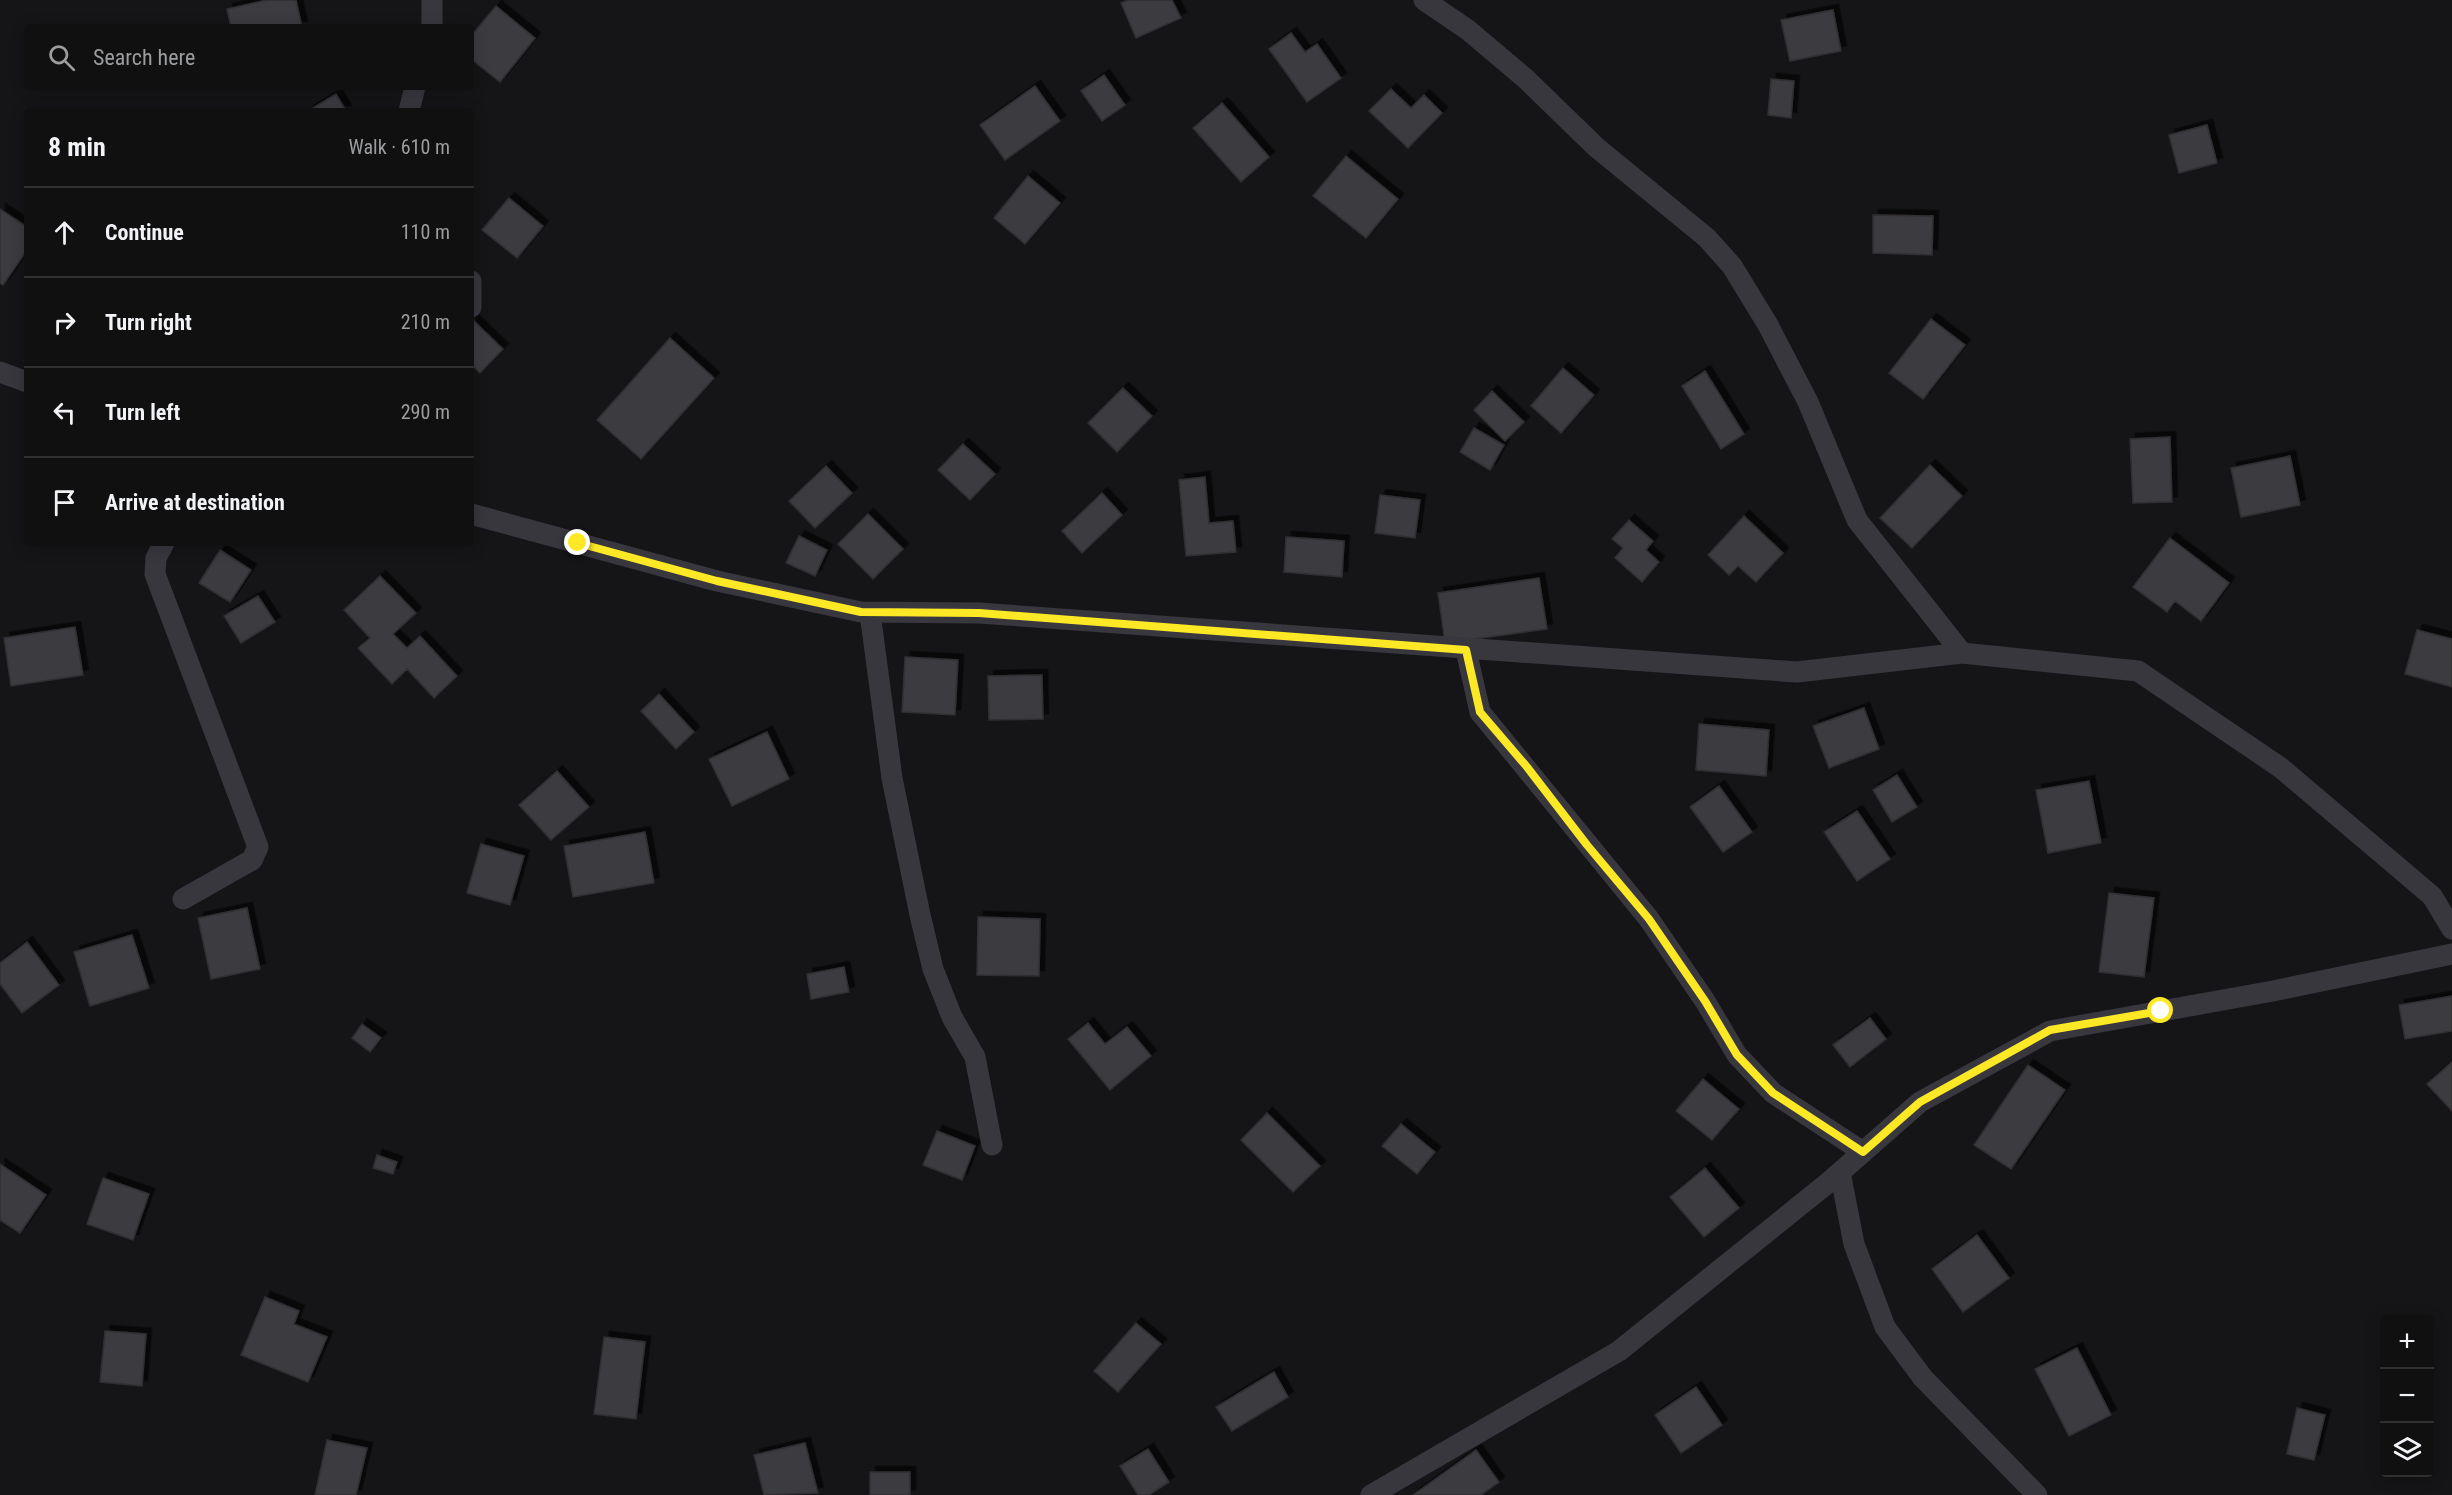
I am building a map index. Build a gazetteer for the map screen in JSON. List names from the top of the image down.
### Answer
{
  "page": {
    "search": "Search here",
    "heading": ["8 min", "Walk · 610 m"],
    "list": [
      ["Continue", "110 m"],
      ["Turn right", "210 m"],
      ["Turn left", "290 m"],
      "Arrive at destination"
    ],
    "map_buttons": ["+", "−"]
  }
}
